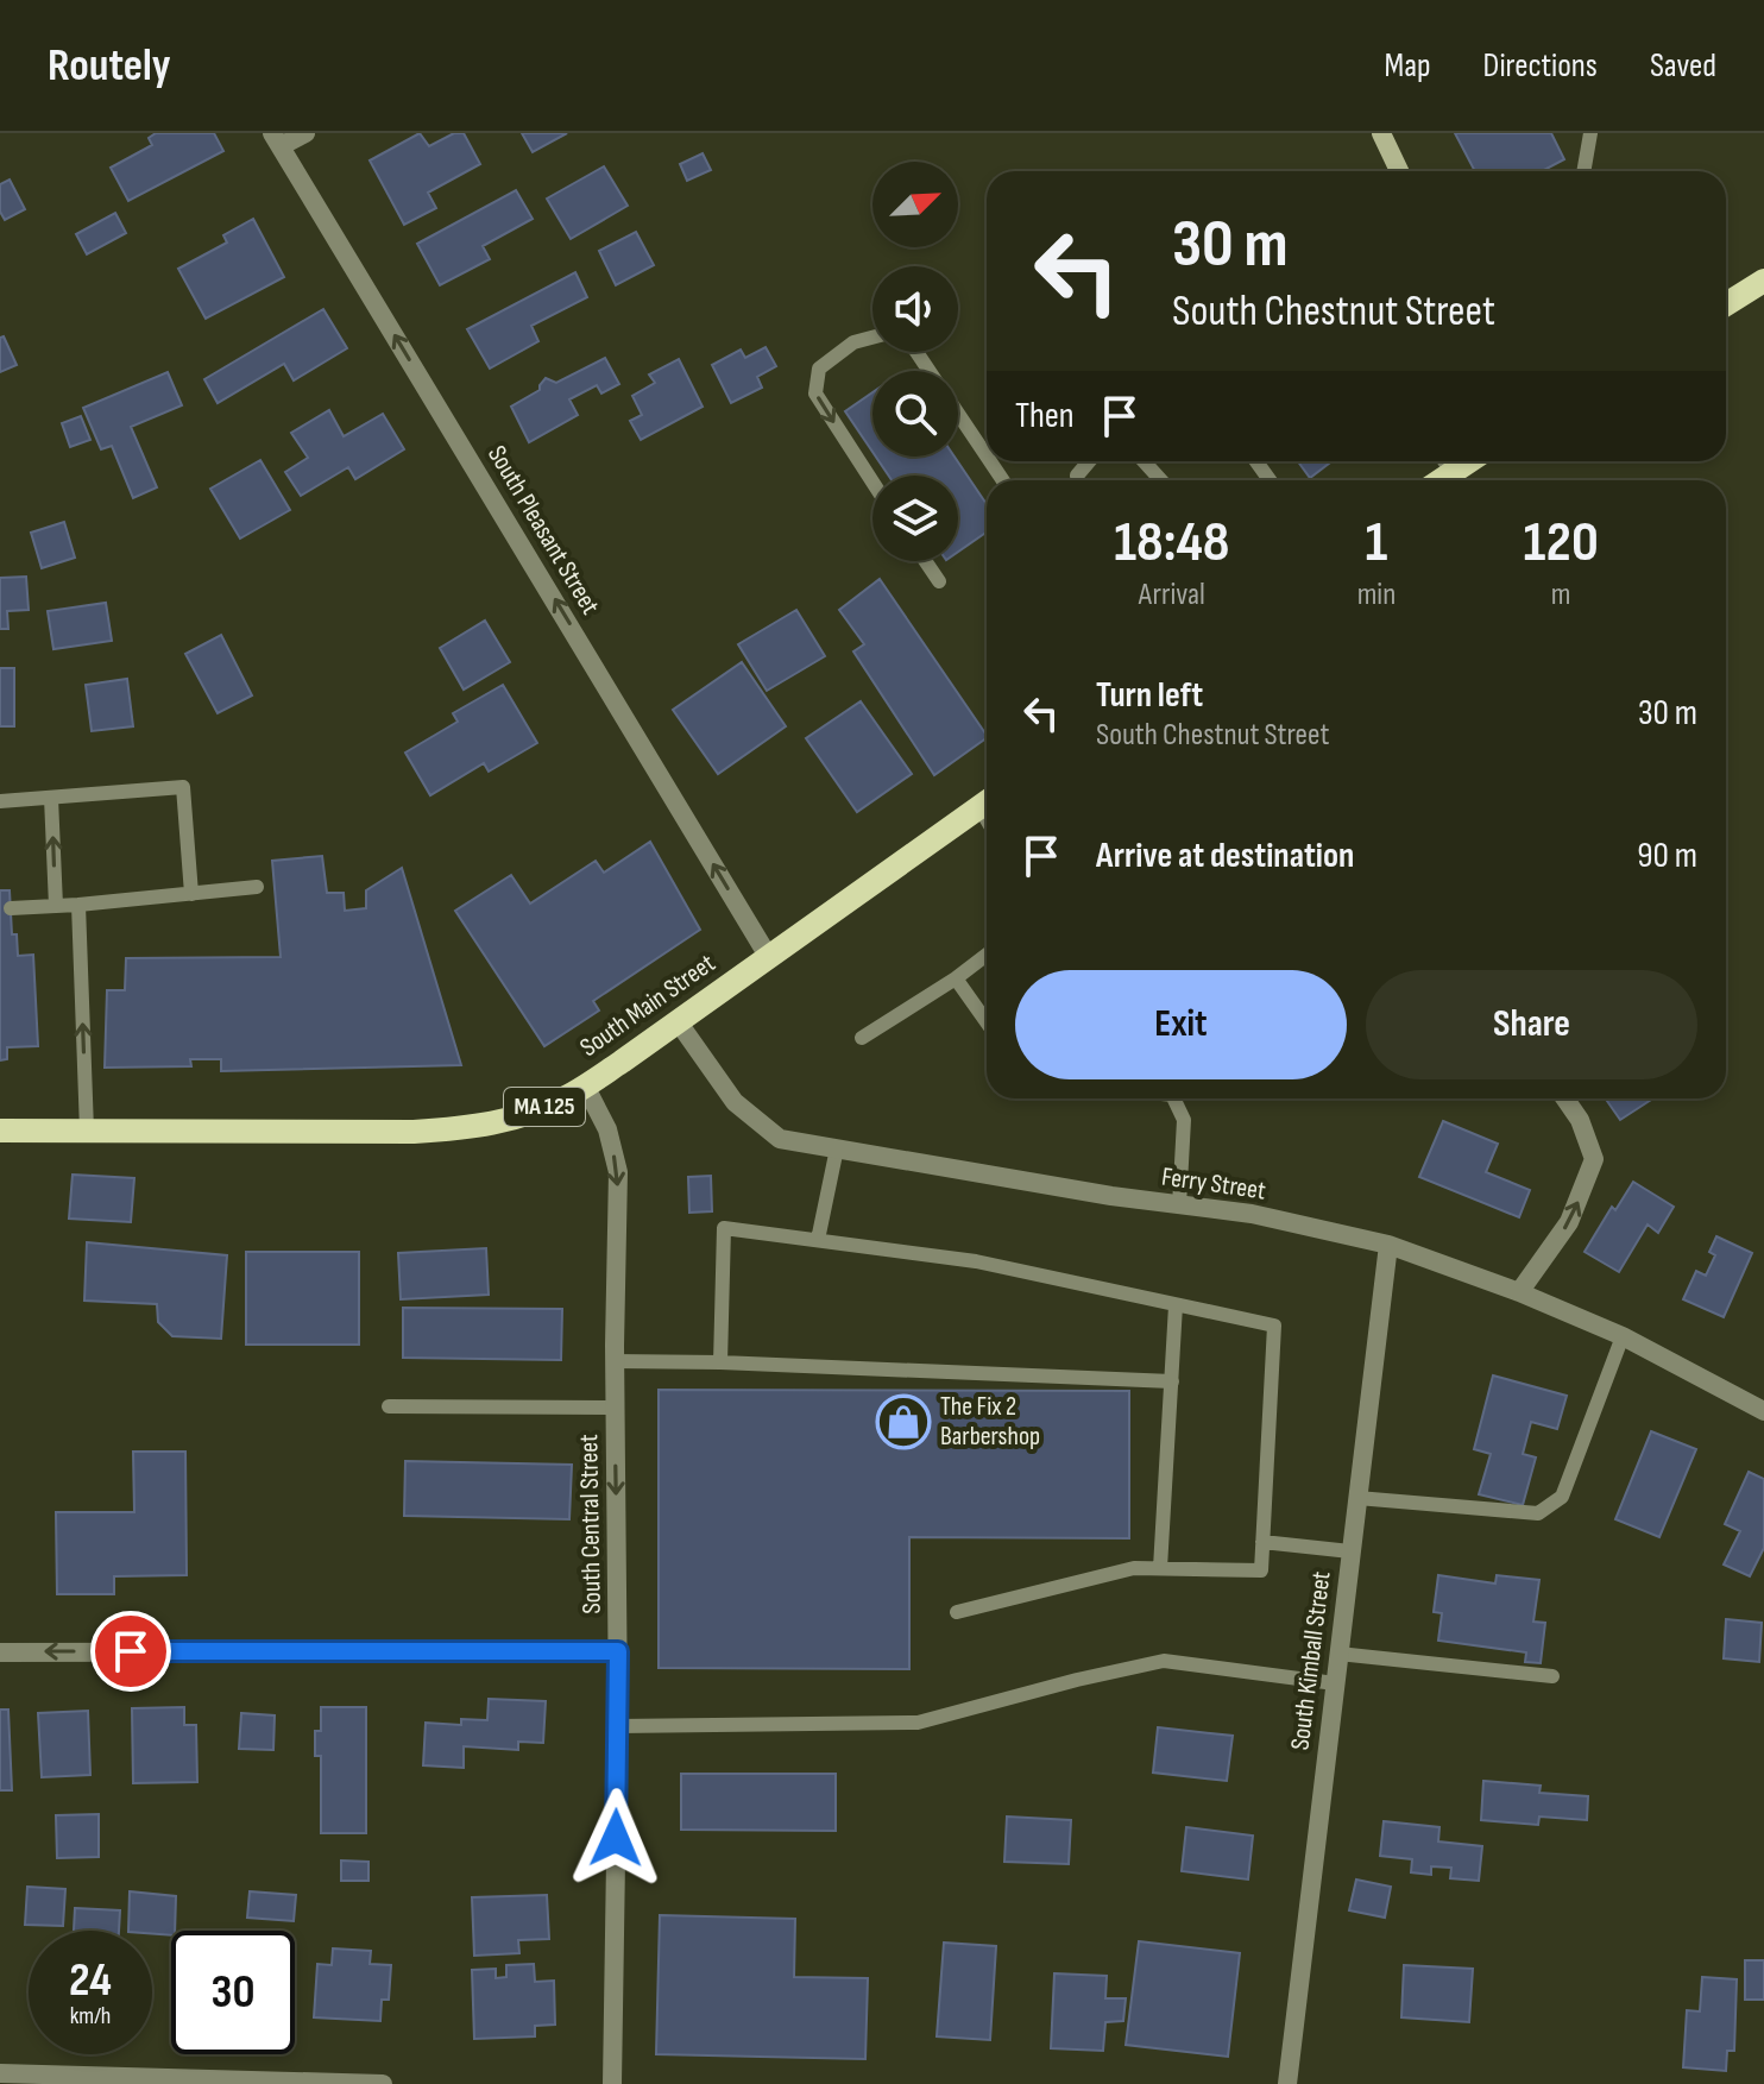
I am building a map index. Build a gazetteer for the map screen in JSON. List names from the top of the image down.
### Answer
{
  "streets": {
    "main road": ["South Main Street", "MA 125"],
    "street": [
      "South Pleasant Street",
      "Ferry Street",
      "South Central Street",
      "South Kimball Street"
    ]
  },
  "crossings": [
    ["South Pleasant Street", "South Main Street"],
    ["South Main Street", "Ferry Street"],
    ["South Main Street", "South Central Street"],
    ["Ferry Street", "South Kimball Street"]
  ],
  "one_way": ["South Pleasant Street", "South Central Street"],
  "places": {
    "shop": ["The Fix 2 Barbershop"]
  },
  "north": "top right",
  "page": {
    "header": "Routely",
    "nav": ["Map", "Directions", "Saved"],
    "turn": ["30 m", "South Chestnut Street"],
    "then": "Then",
    "eta": [
      "18:48",
      "Arrival",
      "1",
      "min",
      "120",
      "m"
    ],
    "list": [
      {
        "name": "Turn left",
        "note": "South Chestnut Street",
        "value": "30 m"
      },
      {
        "name": "Arrive at destination",
        "value": "90 m"
      }
    ],
    "buttons": ["Exit", "Share"],
    "speed": "24 km/h",
    "limit": "30"
  }
}
